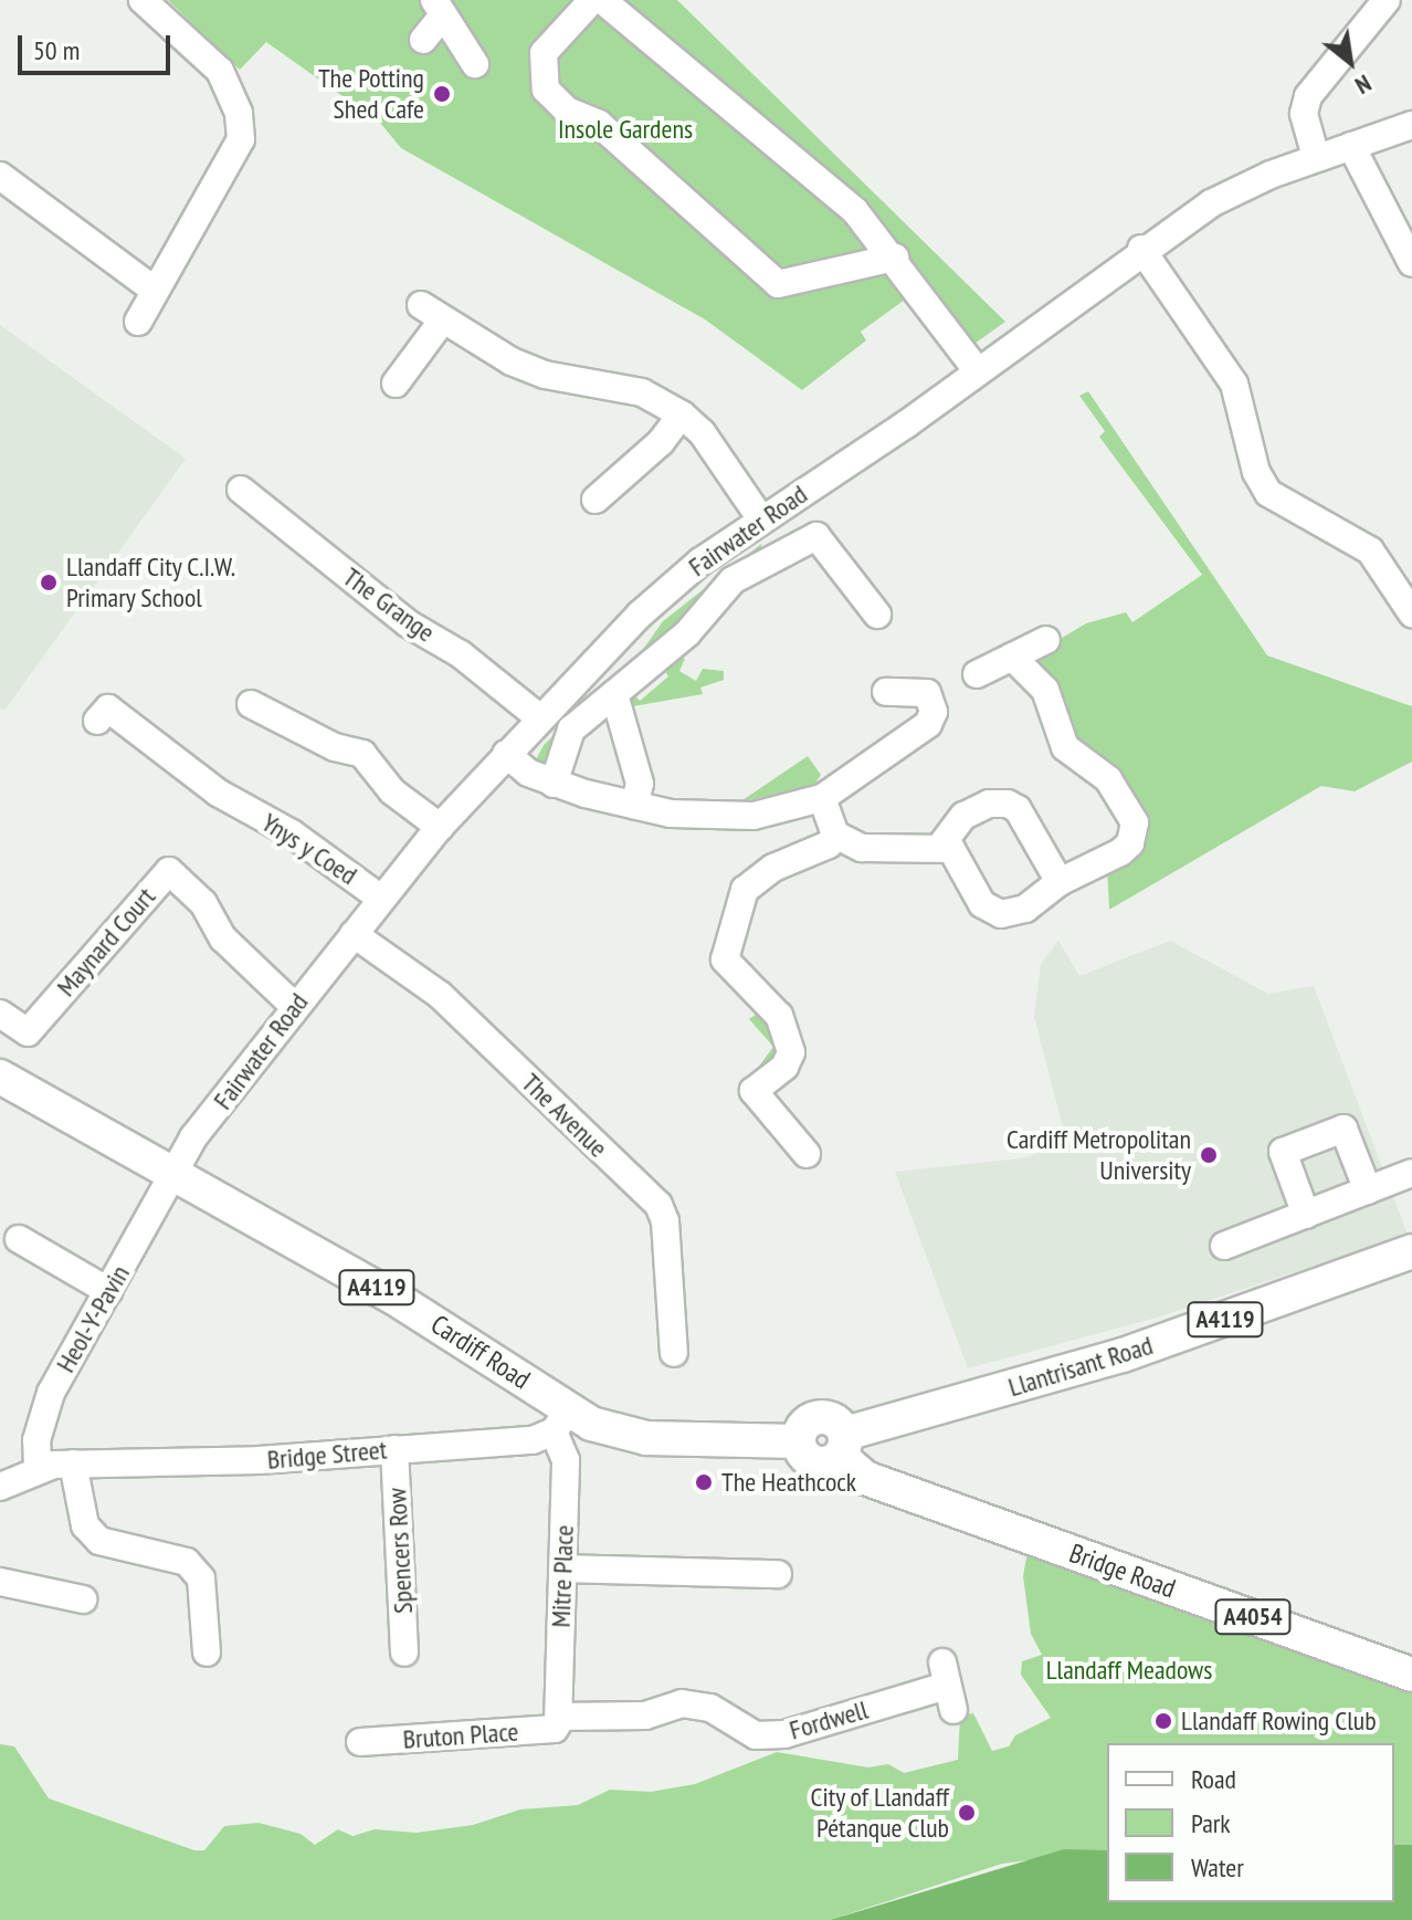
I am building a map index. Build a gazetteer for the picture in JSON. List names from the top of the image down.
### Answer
{
  "streets": {
    "main road": [
      "A4119",
      "Cardiff Road",
      "Llantrisant Road",
      "Bridge Road",
      "A4054"
    ],
    "street": [
      "Fairwater Road",
      "The Grange",
      "Ynys y Coed",
      "Maynard Court",
      "The Avenue",
      "Heol-Y-Pavin",
      "Bridge Street",
      "Spencers Row",
      "Mitre Place",
      "Fordwell",
      "Bruton Place"
    ]
  },
  "crossings": [
    ["Fairwater Road", "The Grange"],
    ["Fairwater Road", "Ynys y Coed"],
    ["Fairwater Road", "Maynard Court"],
    ["Fairwater Road", "The Avenue"],
    ["Fairwater Road", "Heol-Y-Pavin"],
    ["Fairwater Road", "Cardiff Road"],
    ["Heol-Y-Pavin", "Cardiff Road"],
    ["Heol-Y-Pavin", "Bridge Street"],
    ["Cardiff Road", "Llantrisant Road"],
    ["Cardiff Road", "Bridge Street"],
    ["Cardiff Road", "Bridge Road"],
    ["Cardiff Road", "Mitre Place"],
    ["Llantrisant Road", "Bridge Road"],
    ["Bridge Street", "Spencers Row"],
    ["Bridge Street", "Mitre Place"],
    ["Mitre Place", "Fordwell"],
    ["Mitre Place", "Bruton Place"],
    ["Fordwell", "Bruton Place"]
  ],
  "parks": ["Insole Gardens", "Llandaff Meadows"],
  "places": [
    "The Potting Shed Cafe",
    "Llandaff City C.I.W. Primary School",
    "Cardiff Metropolitan University",
    "The Heathcock",
    "Llandaff Rowing Club",
    "City of Llandaff Pétanque Club"
  ],
  "legend": ["Road", "Park", "Water"],
  "scale_bar": "50 m",
  "north": "bottom right"
}
